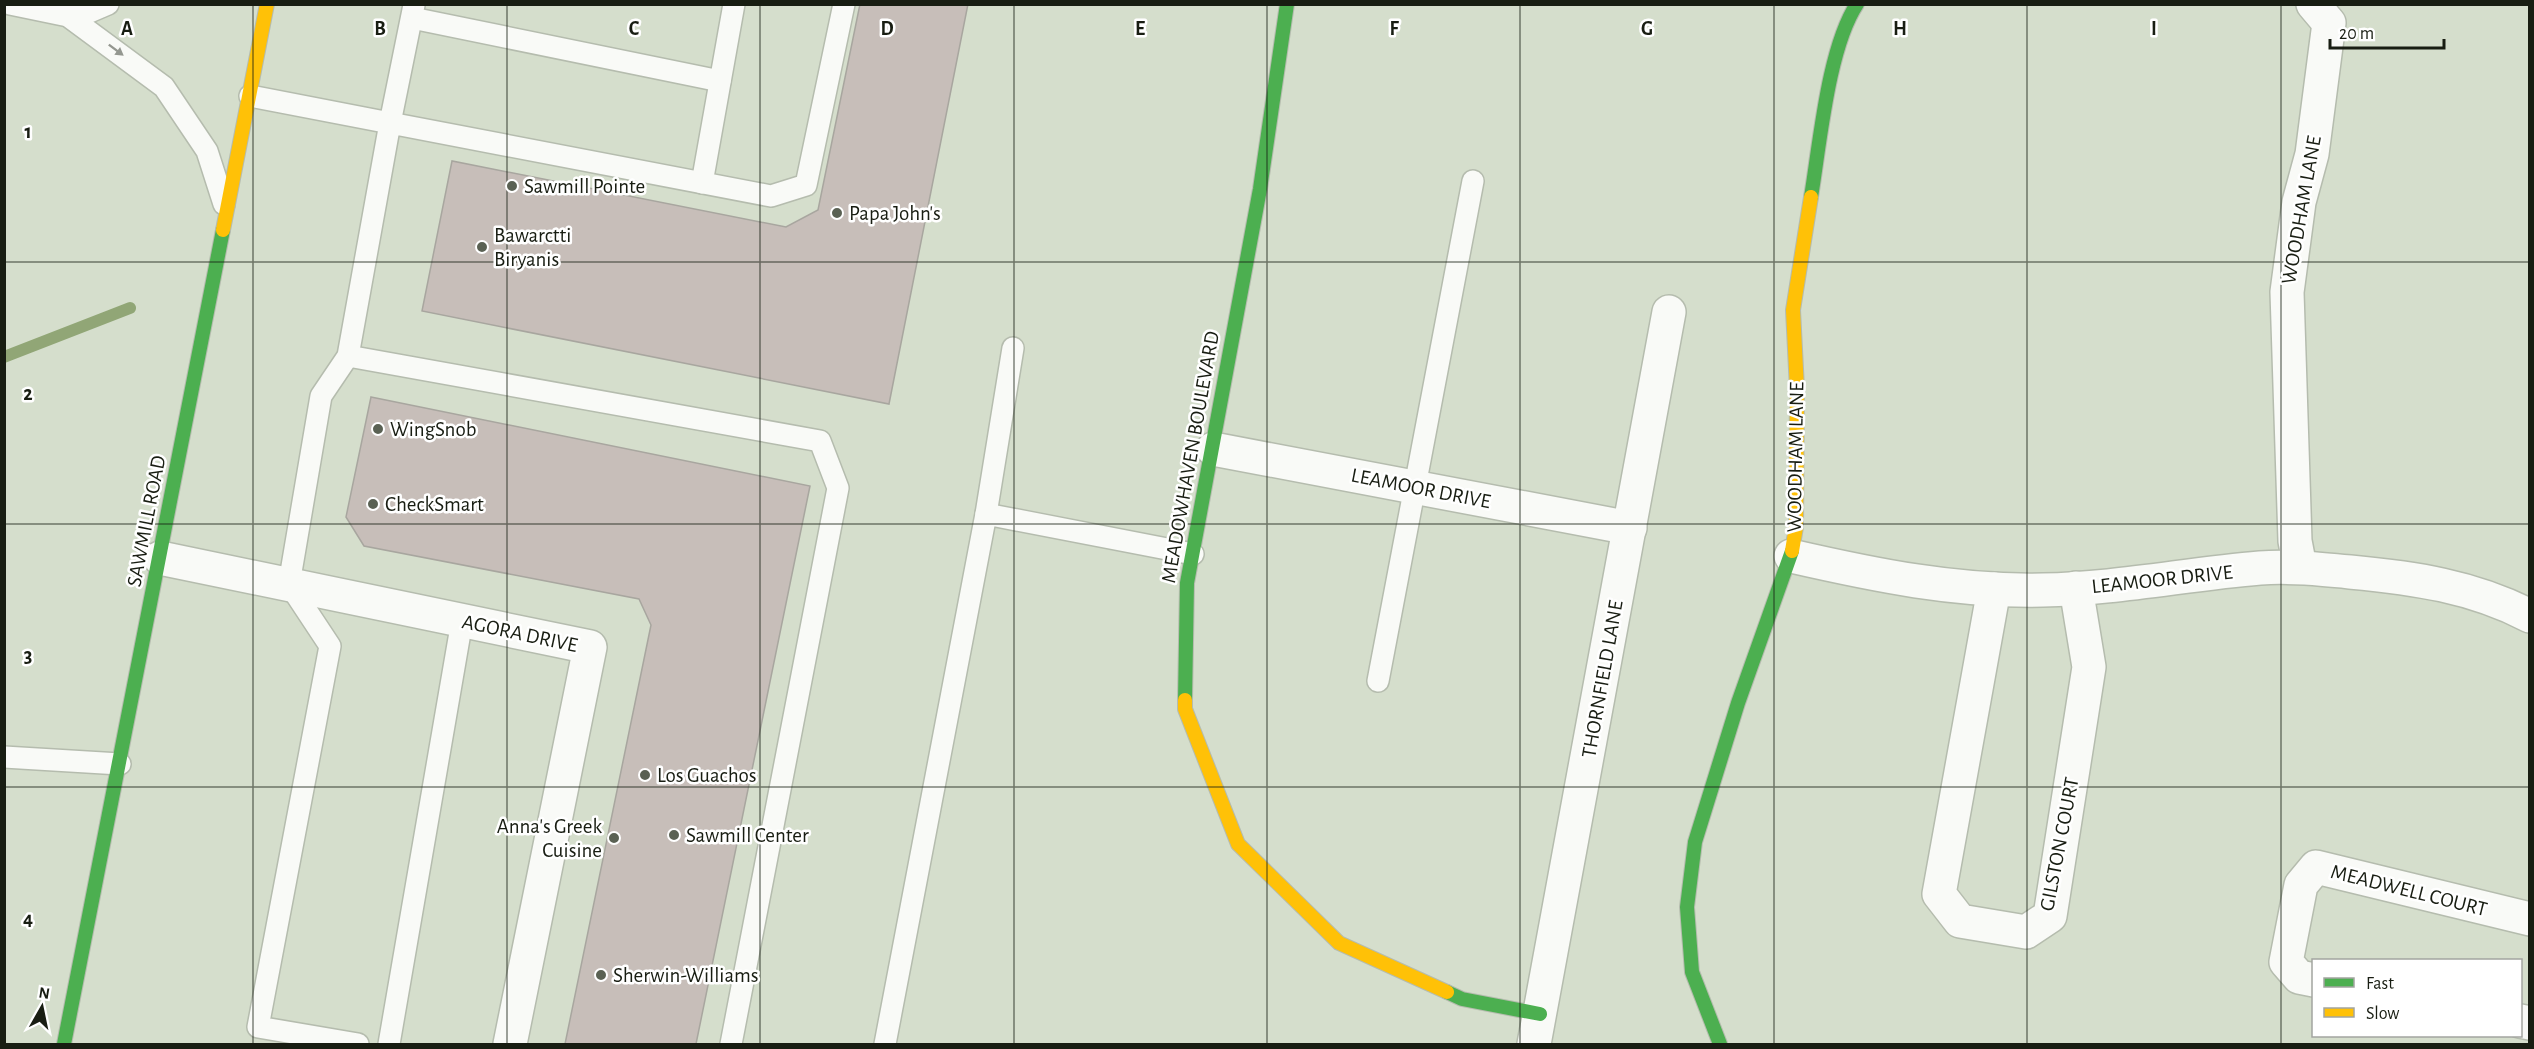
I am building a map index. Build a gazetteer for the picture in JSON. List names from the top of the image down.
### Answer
{
  "streets": {
    "street": [
      "WOODHAM LANE",
      "MEADOWHAVEN BOULEVARD",
      "LEAMOOR DRIVE",
      "SAWMILL ROAD",
      "AGORA DRIVE",
      "THORNFIELD LANE",
      "GILSTON COURT",
      "MEADWELL COURT"
    ]
  },
  "crossings": [
    ["WOODHAM LANE", "LEAMOOR DRIVE"],
    ["MEADOWHAVEN BOULEVARD", "LEAMOOR DRIVE"],
    ["MEADOWHAVEN BOULEVARD", "THORNFIELD LANE"],
    ["LEAMOOR DRIVE", "THORNFIELD LANE"],
    ["LEAMOOR DRIVE", "GILSTON COURT"],
    ["SAWMILL ROAD", "AGORA DRIVE"]
  ],
  "places": [
    "Sawmill Pointe",
    "Papa John's",
    "Bawarctti Biryanis",
    "WingSnob",
    "CheckSmart",
    "Los Guachos",
    "Sawmill Center",
    "Anna's Greek Cuisine",
    "Sherwin-Williams"
  ],
  "legend": ["Fast", "Slow"],
  "scale_bar": "20 m",
  "north": "top",
  "grid": {
    "columns": [
      "A",
      "B",
      "C",
      "D",
      "E",
      "F",
      "G",
      "H",
      "I"
    ],
    "rows": [
      "1",
      "2",
      "3",
      "4"
    ]
  }
}
